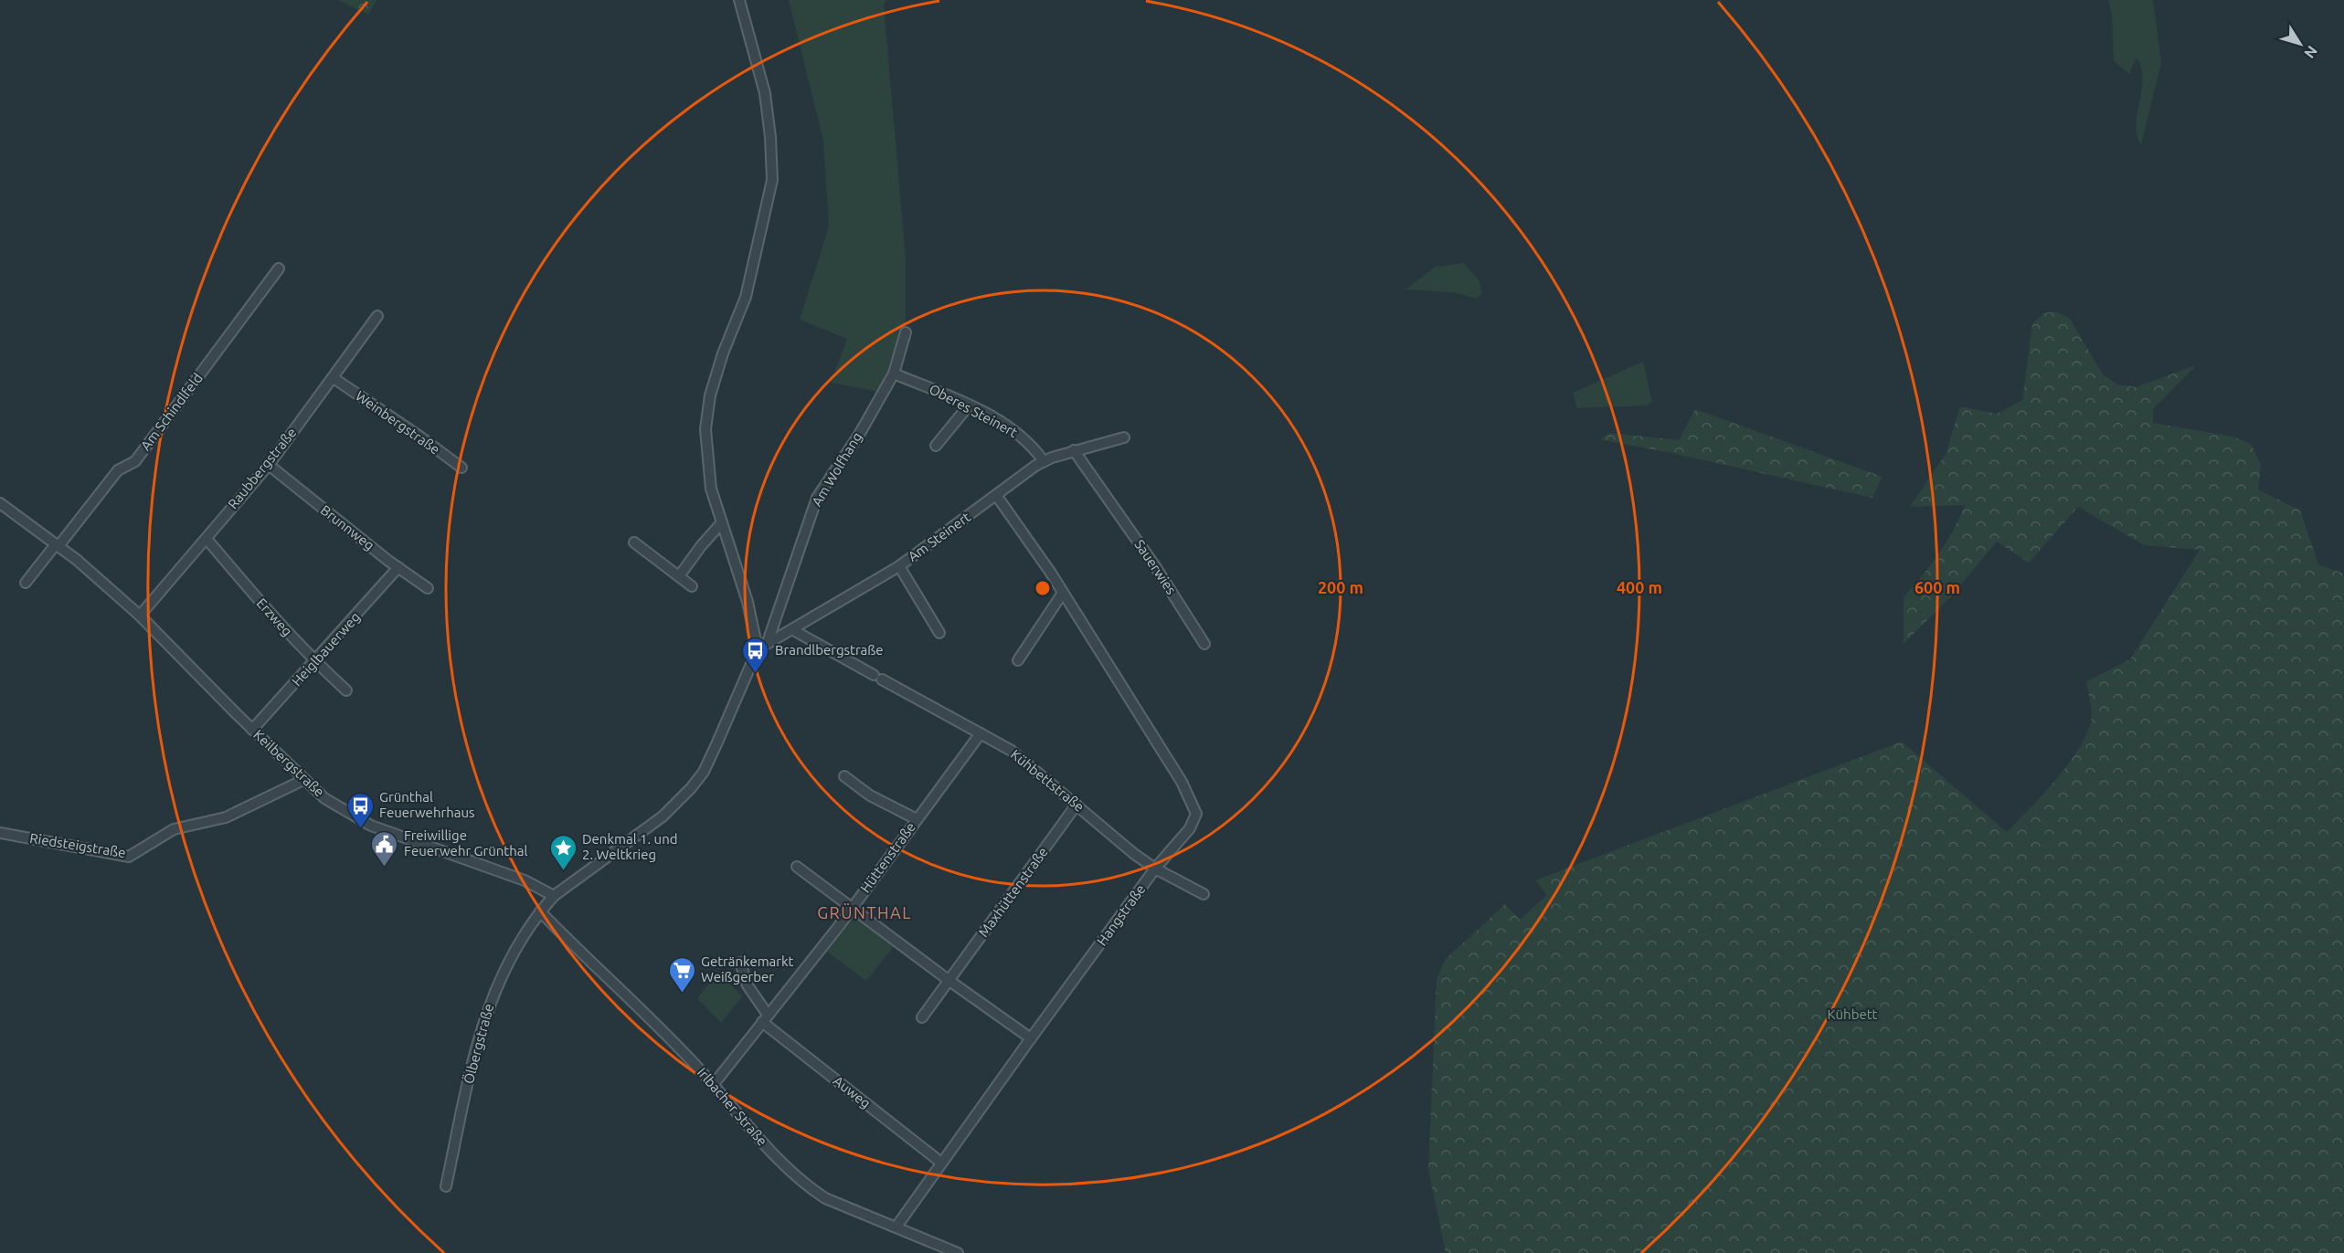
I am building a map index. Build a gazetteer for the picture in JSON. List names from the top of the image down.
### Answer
{
  "streets": {
    "street": [
      "Oberes Steinert",
      "Am Schindlfeld",
      "Weinbergstraße",
      "Raubbergstraße",
      "Am Wolfhang",
      "Brunnweg",
      "Am Steinert",
      "Sauerwies",
      "Erzweg",
      "Heiglbauerweg",
      "Keilbergstraße",
      "Kühbettstraße",
      "Riedsteigstraße",
      "Hüttenstraße",
      "Maxhüttenstraße",
      "Hangstraße",
      "Ölbergstraße",
      "Auweg",
      "Irlbacher Straße"
    ]
  },
  "crossings": [
    ["Oberes Steinert", "Am Wolfhang"],
    ["Oberes Steinert", "Am Steinert"],
    ["Am Schindlfeld", "Keilbergstraße"],
    ["Weinbergstraße", "Raubbergstraße"],
    ["Raubbergstraße", "Brunnweg"],
    ["Raubbergstraße", "Erzweg"],
    ["Raubbergstraße", "Keilbergstraße"],
    ["Am Wolfhang", "Am Steinert"],
    ["Brunnweg", "Heiglbauerweg"],
    ["Am Steinert", "Sauerwies"],
    ["Am Steinert", "Kühbettstraße"],
    ["Am Steinert", "Hangstraße"],
    ["Erzweg", "Heiglbauerweg"],
    ["Heiglbauerweg", "Keilbergstraße"],
    ["Keilbergstraße", "Riedsteigstraße"],
    ["Kühbettstraße", "Hüttenstraße"],
    ["Kühbettstraße", "Maxhüttenstraße"],
    ["Kühbettstraße", "Hangstraße"],
    ["Hüttenstraße", "Auweg"],
    ["Hüttenstraße", "Irlbacher Straße"],
    ["Hangstraße", "Auweg"],
    ["Hangstraße", "Irlbacher Straße"],
    ["Ölbergstraße", "Irlbacher Straße"]
  ],
  "districts": ["GRÜNTHAL"],
  "parks": ["Kühbett"],
  "places": {
    "bus stop": ["Brandlbergstraße", "Grünthal Feuerwehrhaus"],
    "public building": ["Freiwillige Feuerwehr Grünthal"],
    "place": ["Denkmal 1. und 2. Weltkrieg"],
    "supermarket": ["Getränkemarkt Weißgerber"]
  },
  "north": "bottom right",
  "rings": ["200 m", "400 m", "600 m"]
}
